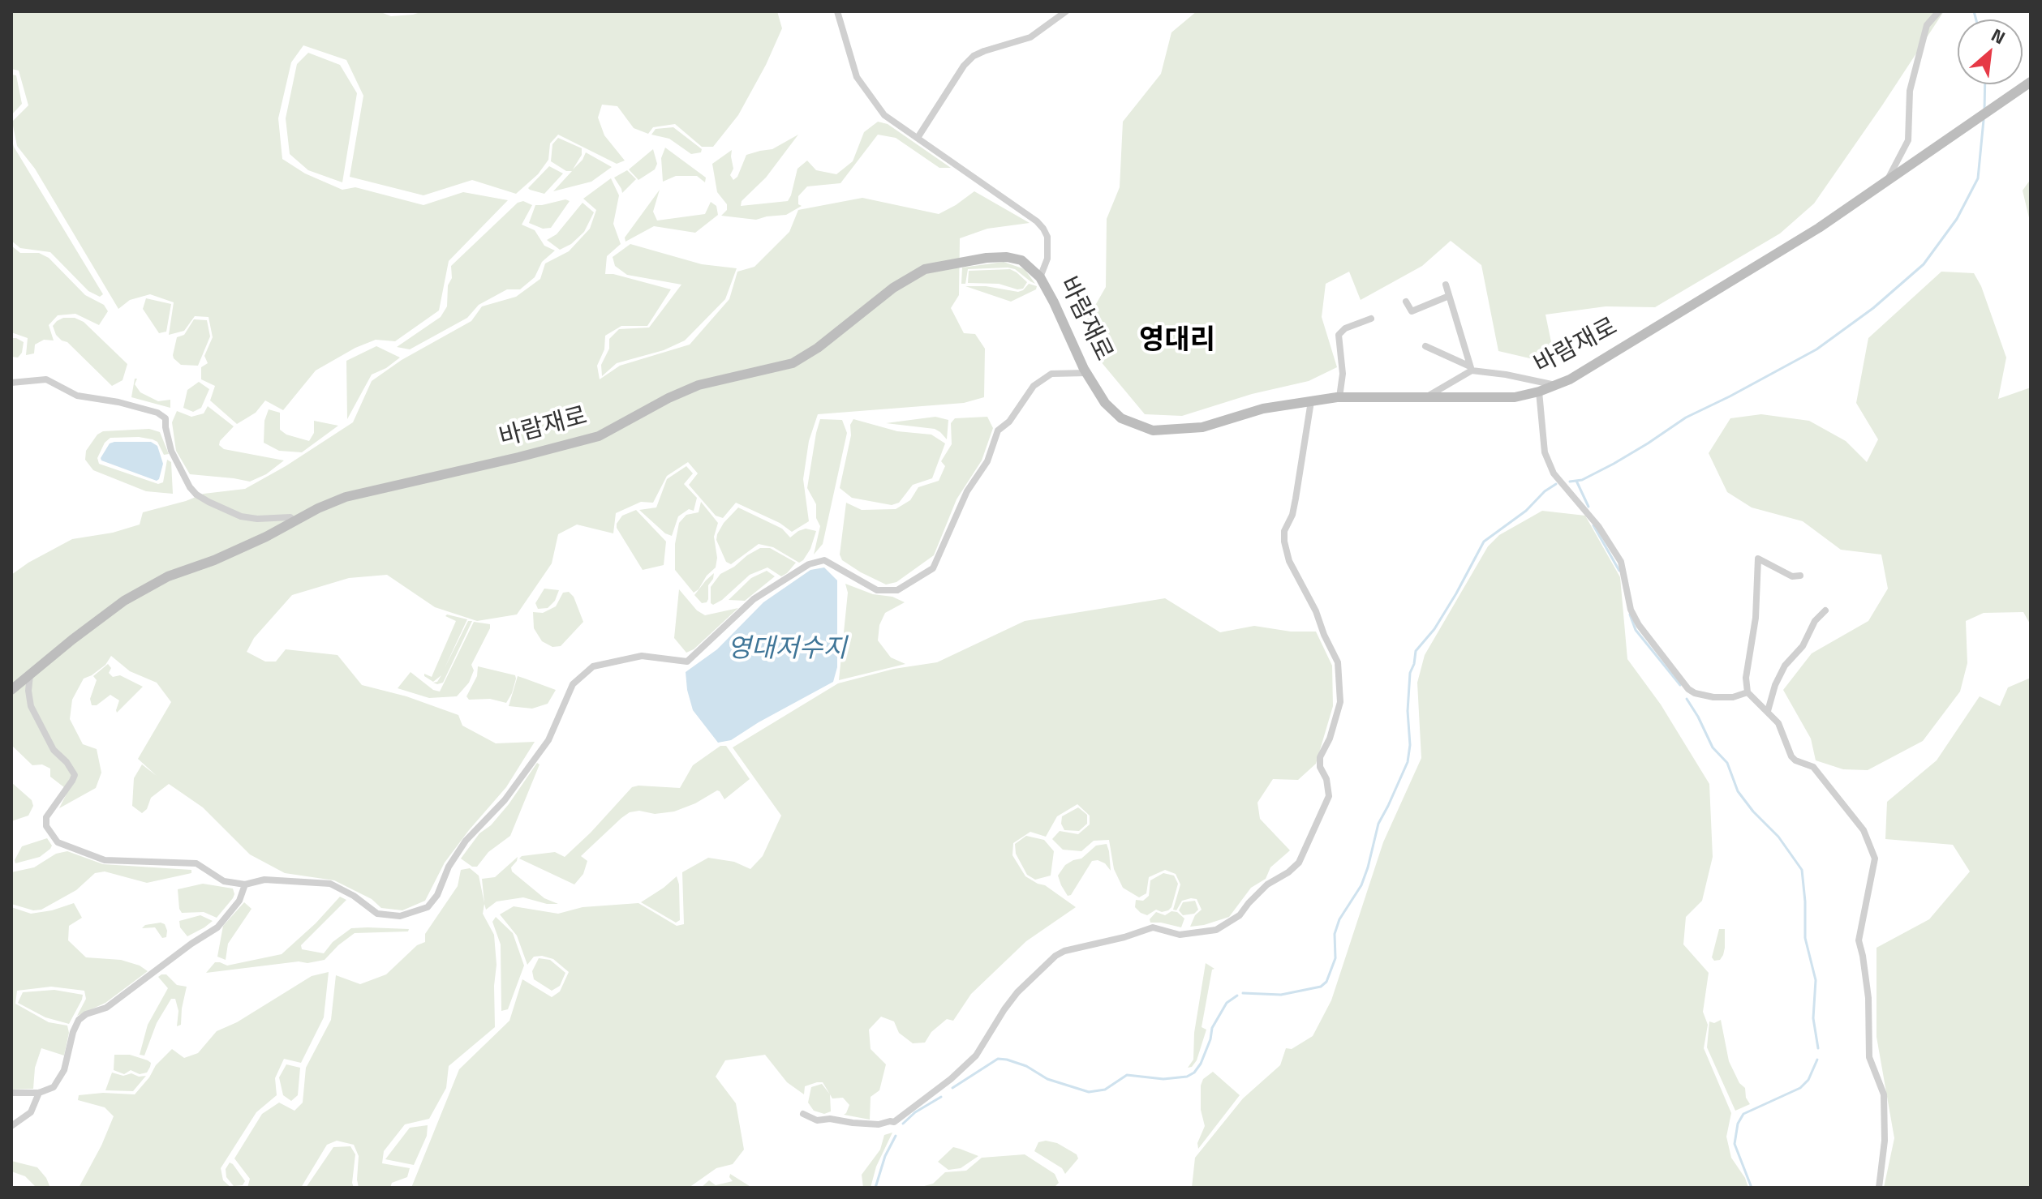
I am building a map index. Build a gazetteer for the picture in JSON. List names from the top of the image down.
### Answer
{
  "streets": {
    "street": ["바람재로"]
  },
  "districts": ["영대리"],
  "water": ["영대저수지"],
  "north": "top right"
}
